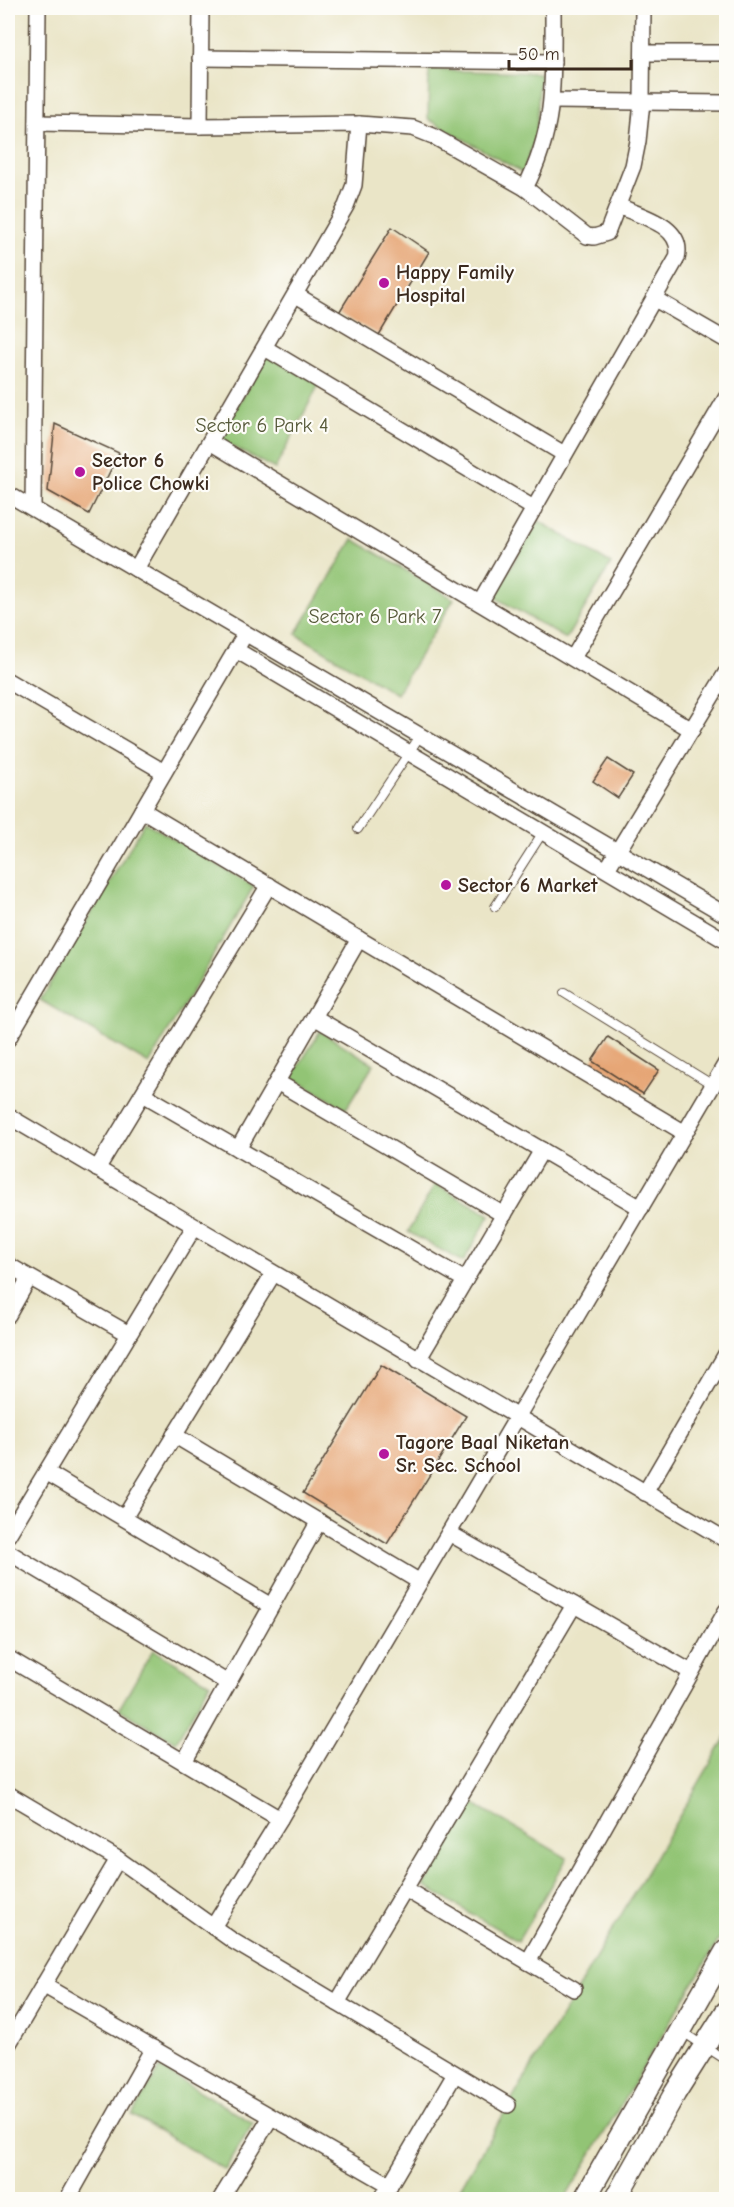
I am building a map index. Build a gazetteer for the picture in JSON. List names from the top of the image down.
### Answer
{
  "parks": ["Sector 6 Park 4", "Sector 6 Park 7"],
  "places": [
    "Happy Family Hospital",
    "Sector 6 Police Chowki",
    "Sector 6 Market",
    "Tagore Baal Niketan Sr. Sec. School"
  ],
  "scale_bar": "50 m"
}
